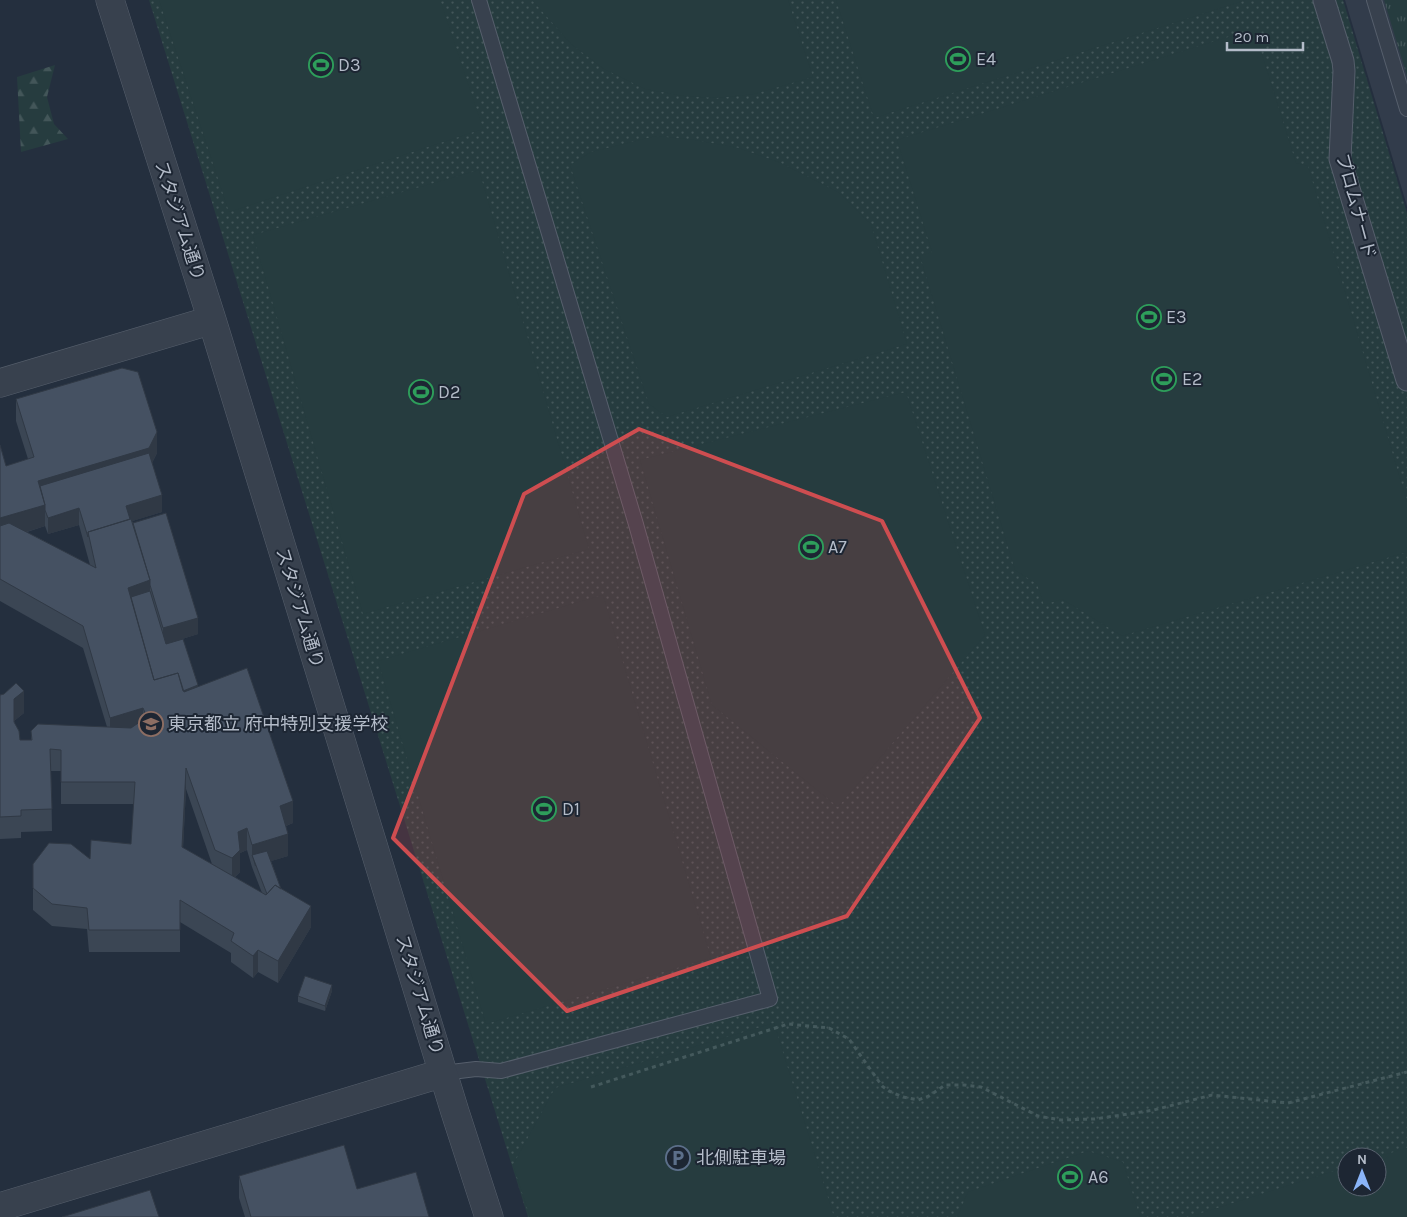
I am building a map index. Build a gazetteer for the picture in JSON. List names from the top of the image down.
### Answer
{
  "streets": {
    "street": ["プロムナード", "スタジアム通り"]
  },
  "places": {
    "sports": [
      "E4",
      "D3",
      "E3",
      "E2",
      "D2",
      "A7",
      "D1",
      "A6"
    ],
    "school or university": ["東京都立 府中特別支援学校"],
    "parking": ["北側駐車場"]
  },
  "scale_bar": "20 m",
  "north": "top"
}
